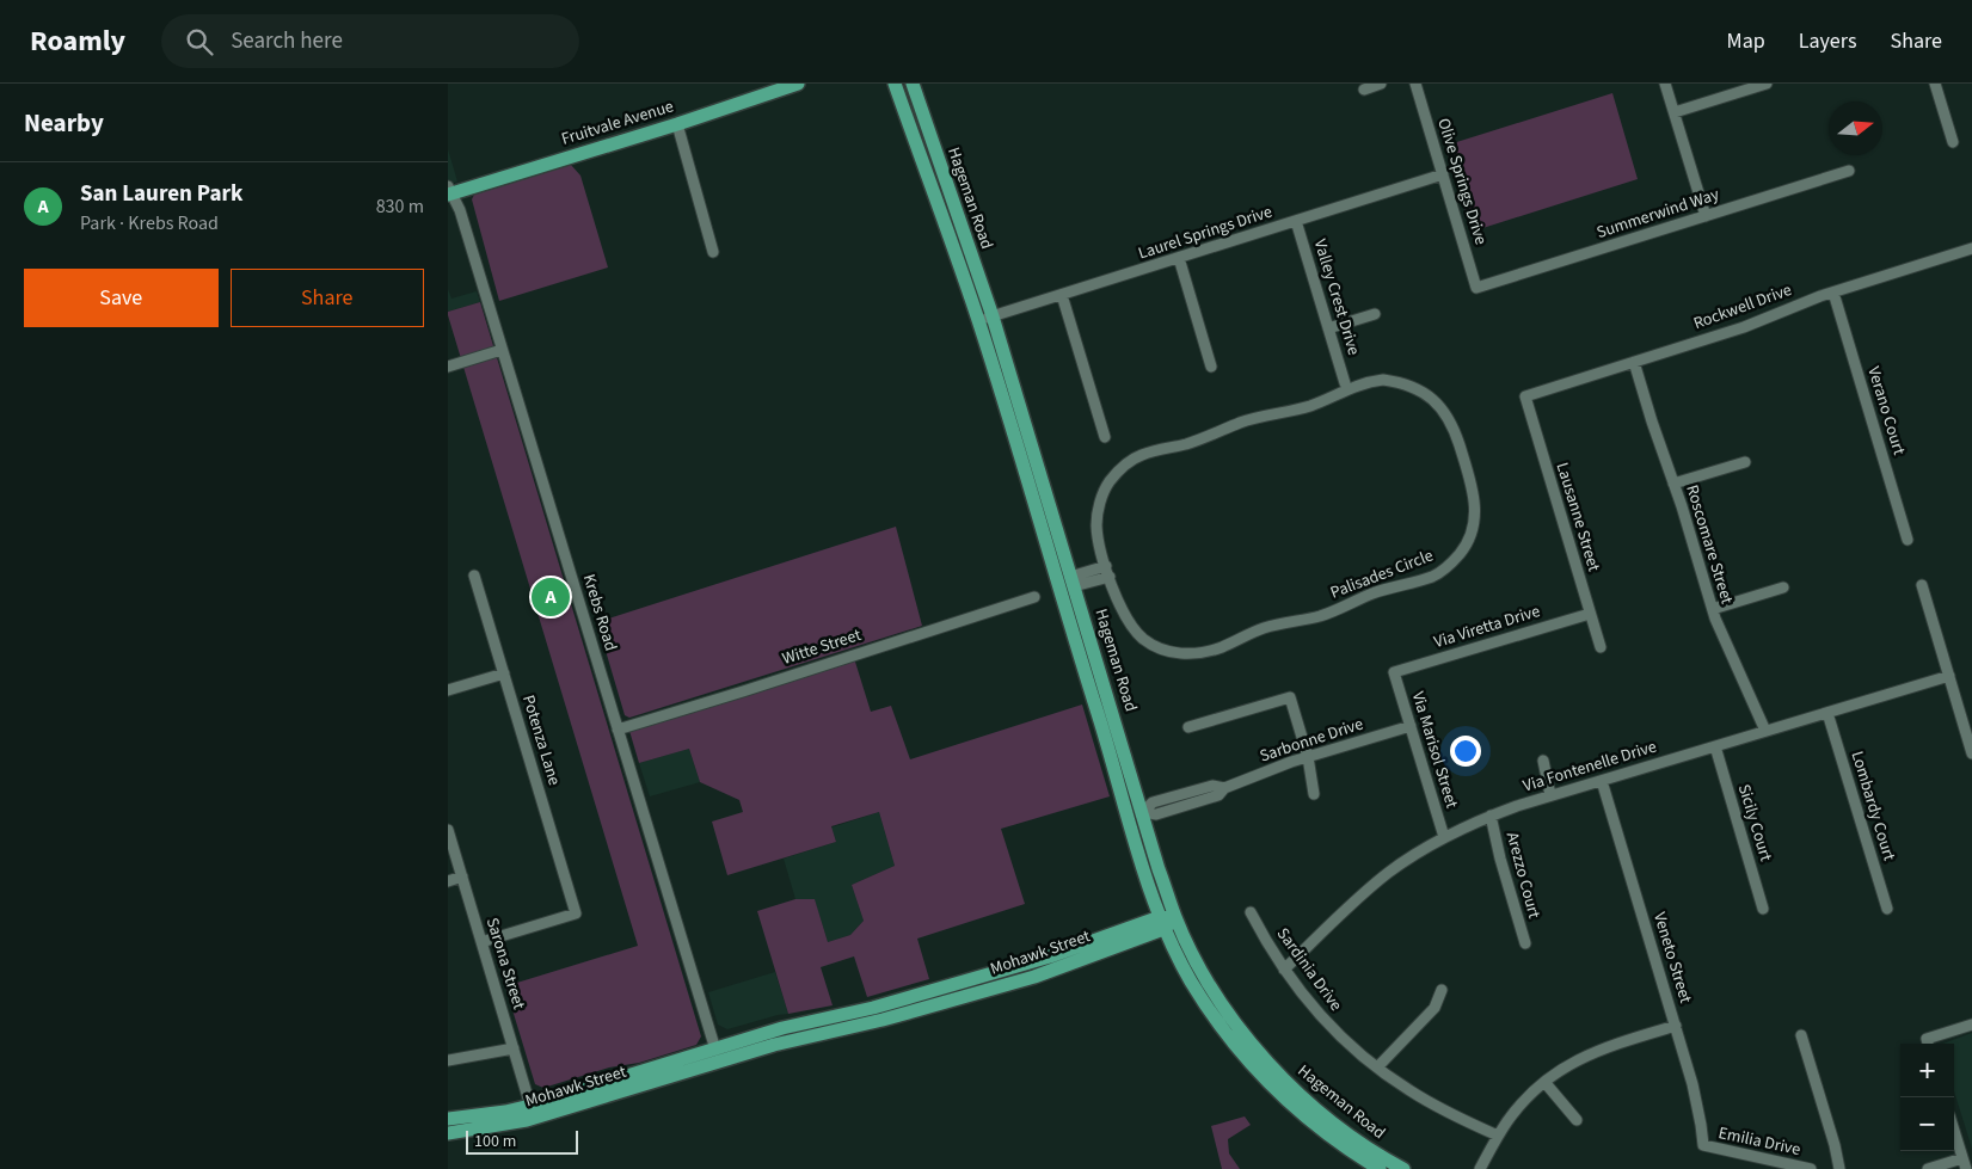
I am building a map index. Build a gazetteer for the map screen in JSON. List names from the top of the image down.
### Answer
{
  "streets": {
    "main road": ["Fruitvale Avenue", "Hageman Road", "Mohawk Street"],
    "street": [
      "Olive Springs Drive",
      "Summerwind Way",
      "Laurel Springs Drive",
      "Valley Crest Drive",
      "Rockwell Drive",
      "Verano Court",
      "Lausanne Street",
      "Roscomare Street",
      "Palisades Circle",
      "Krebs Road",
      "Via Viretta Drive",
      "Witte Street",
      "Potenza Lane",
      "Sarbonne Drive",
      "Via Marisol Street",
      "Via Fontenelle Drive",
      "Lombardy Court",
      "Sicily Court",
      "Arezzo Court",
      "Veneto Street",
      "Sarona Street",
      "Sardinia Drive",
      "Emilia Drive"
    ]
  },
  "crossings": [
    ["Fruitvale Avenue", "Krebs Road"],
    ["Olive Springs Drive", "Summerwind Way"],
    ["Olive Springs Drive", "Laurel Springs Drive"],
    ["Hageman Road", "Laurel Springs Drive"],
    ["Hageman Road", "Sarbonne Drive"],
    ["Hageman Road", "Mohawk Street"],
    ["Laurel Springs Drive", "Valley Crest Drive"],
    ["Rockwell Drive", "Verano Court"],
    ["Rockwell Drive", "Lausanne Street"],
    ["Rockwell Drive", "Roscomare Street"],
    ["Lausanne Street", "Via Viretta Drive"],
    ["Roscomare Street", "Via Fontenelle Drive"],
    ["Krebs Road", "Witte Street"],
    ["Krebs Road", "Mohawk Street"],
    ["Via Viretta Drive", "Via Marisol Street"],
    ["Potenza Lane", "Sarona Street"],
    ["Sarbonne Drive", "Via Marisol Street"],
    ["Via Marisol Street", "Via Fontenelle Drive"],
    ["Via Fontenelle Drive", "Lombardy Court"],
    ["Via Fontenelle Drive", "Sicily Court"],
    ["Via Fontenelle Drive", "Arezzo Court"],
    ["Via Fontenelle Drive", "Veneto Street"],
    ["Via Fontenelle Drive", "Sardinia Drive"],
    ["Veneto Street", "Emilia Drive"]
  ],
  "scale_bar": "100 m",
  "north": "right",
  "page": {
    "header": "Roamly",
    "search": "Search here",
    "nav": ["Map", "Layers", "Share"],
    "heading": "Nearby",
    "list": [
      {
        "mark": "A",
        "name": "San Lauren Park",
        "note": "Park · Krebs Road",
        "value": "830 m"
      }
    ],
    "buttons": ["Save", "Share"],
    "pins": "A",
    "map_buttons": ["+", "−"],
    "scale": "100 m"
  }
}
